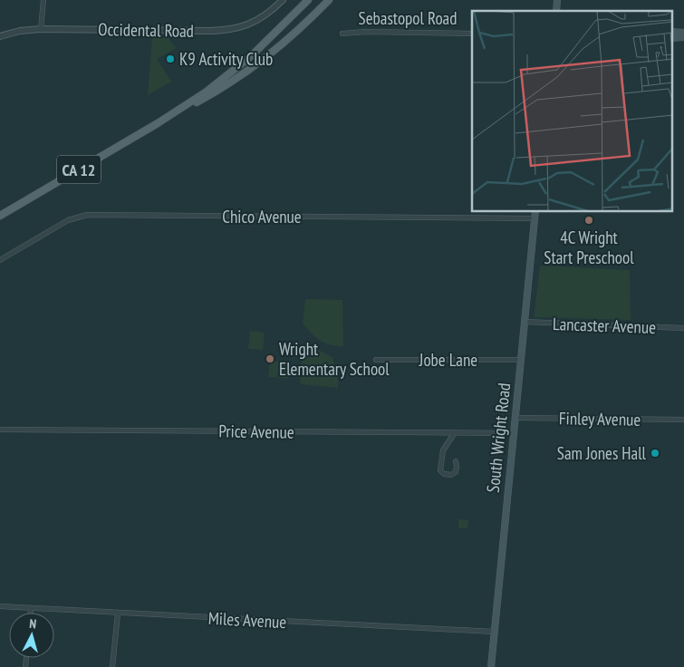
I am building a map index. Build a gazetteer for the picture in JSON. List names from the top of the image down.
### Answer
{
  "streets": {
    "main road": ["CA 12", "South Wright Road"],
    "street": [
      "Sebastopol Road",
      "Occidental Road",
      "Chico Avenue",
      "Lancaster Avenue",
      "Jobe Lane",
      "Finley Avenue",
      "Price Avenue",
      "Miles Avenue"
    ]
  },
  "crossings": [
    ["Chico Avenue", "South Wright Road"],
    ["Lancaster Avenue", "South Wright Road"],
    ["Jobe Lane", "South Wright Road"],
    ["Finley Avenue", "South Wright Road"],
    ["Price Avenue", "South Wright Road"],
    ["South Wright Road", "Miles Avenue"]
  ],
  "places": [
    "K9 Activity Club",
    "4C Wright Start Preschool",
    "Wright Elementary School",
    "Sam Jones Hall"
  ],
  "north": "top"
}
